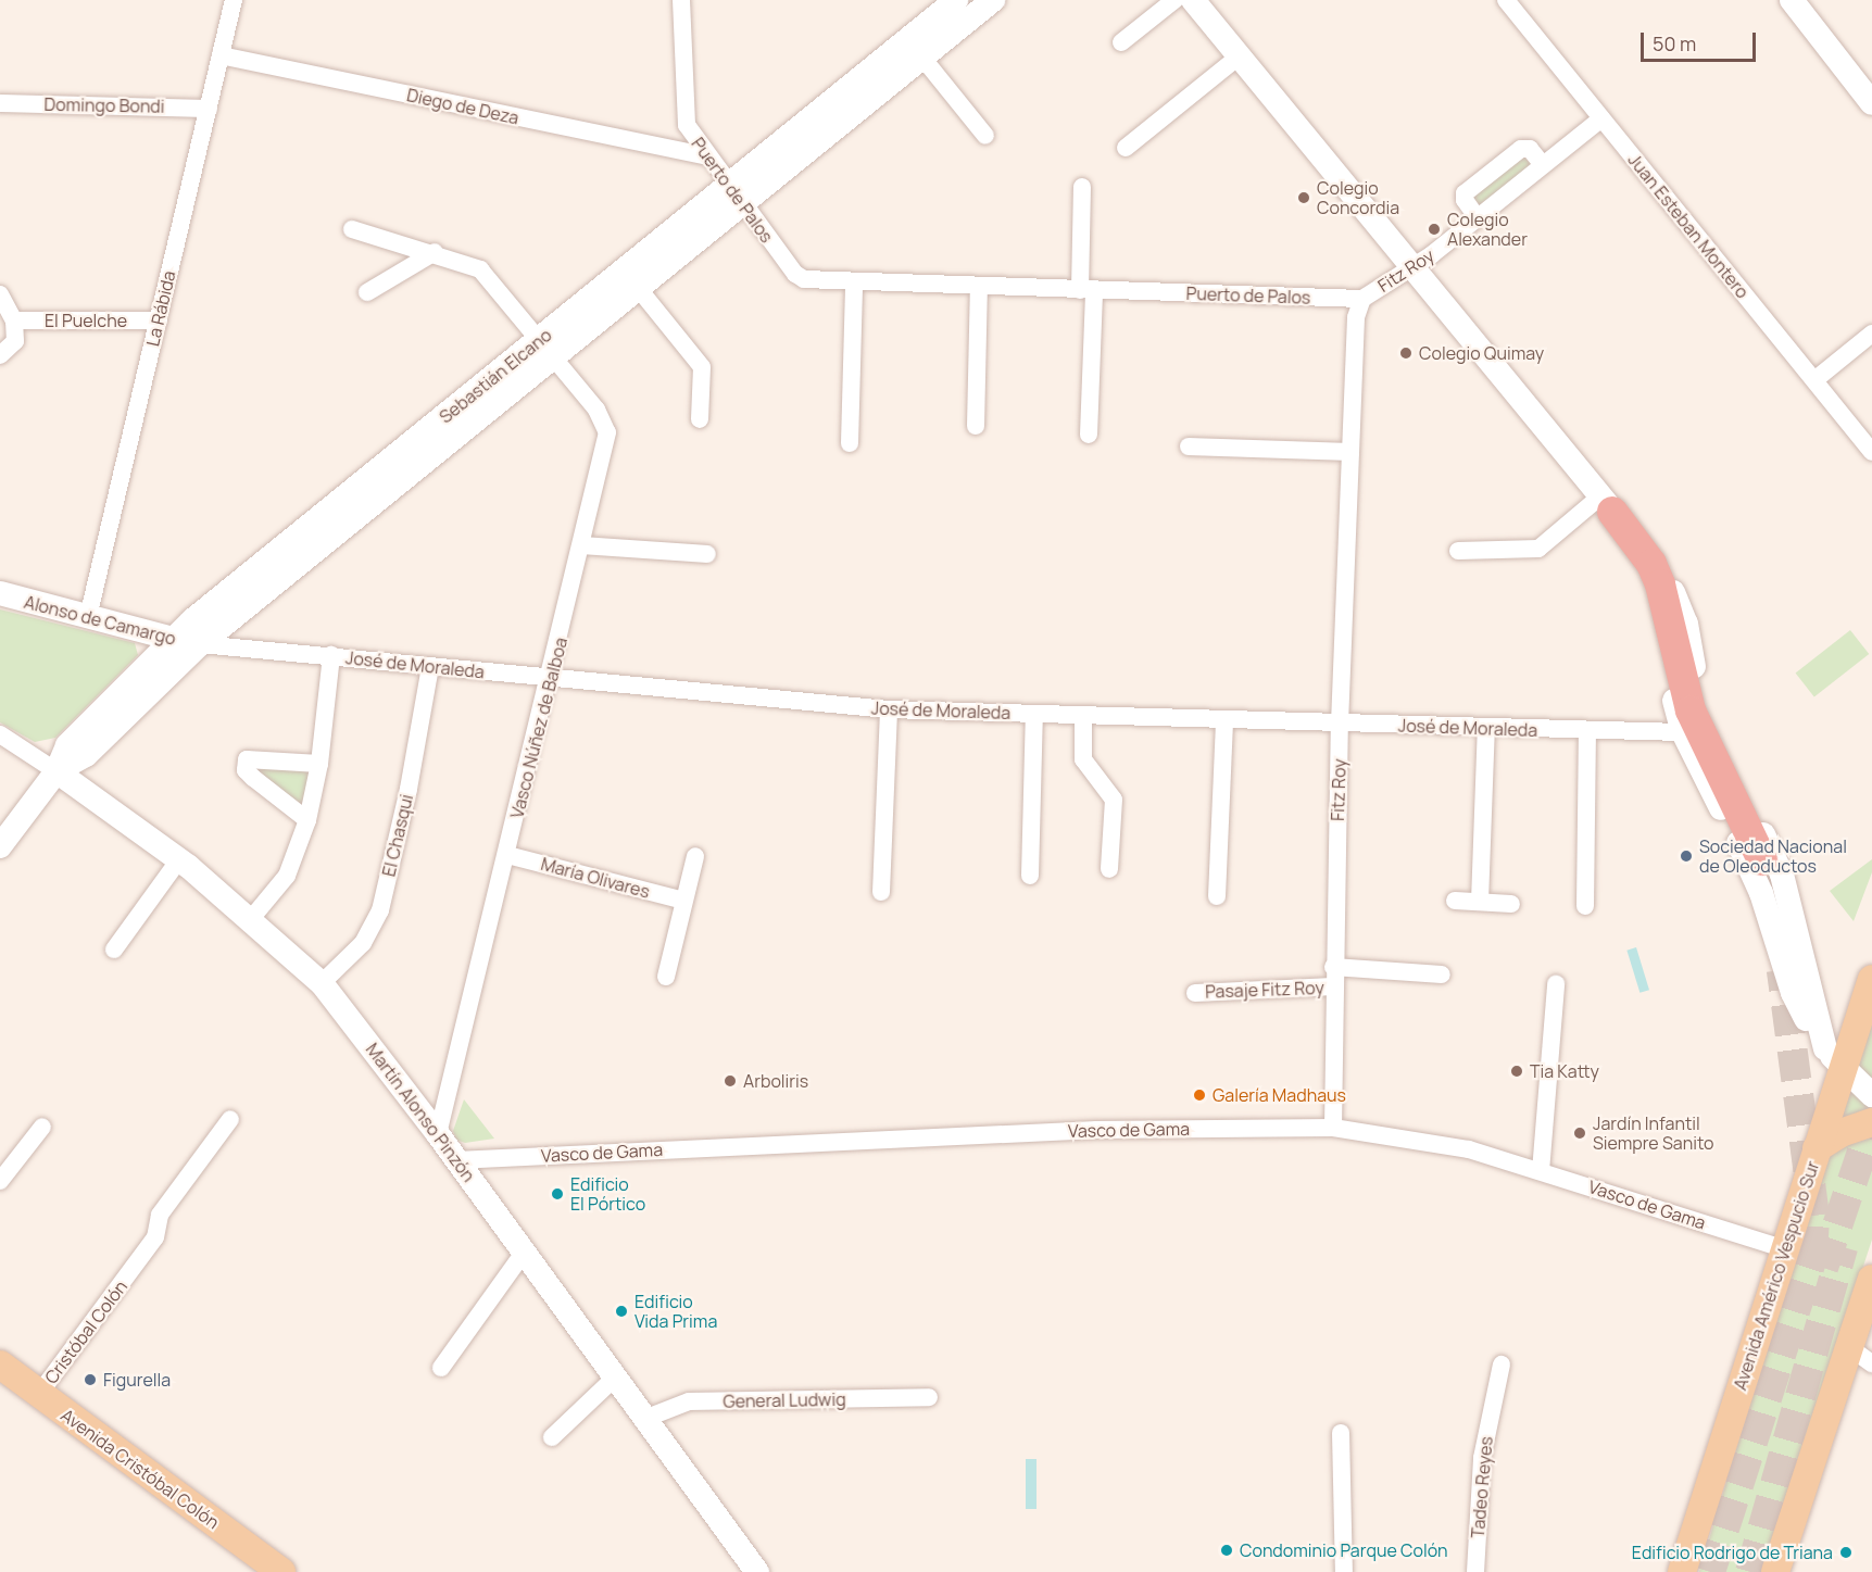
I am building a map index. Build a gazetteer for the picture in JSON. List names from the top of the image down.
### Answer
{
  "streets": {
    "main road": ["Avenida Américo Vespucio Sur", "Avenida Cristóbal Colón"],
    "street": [
      "Domingo Bondi",
      "Diego de Deza",
      "Puerto de Palos",
      "Juan Esteban Montero",
      "Fitz Roy",
      "La Rábida",
      "El Puelche",
      "Sebastián Elcano",
      "Alonso de Camargo",
      "José de Moraleda",
      "Vasco Núñez de Balboa",
      "El Chasqui",
      "María Olivares",
      "Pasaje Fitz Roy",
      "Martín Alonso Pinzón",
      "Vasco de Gama",
      "Cristóbal Colón",
      "General Ludwig",
      "Tadeo Reyes"
    ]
  },
  "crossings": [
    ["Domingo Bondi", "La Rábida"],
    ["Diego de Deza", "Puerto de Palos"],
    ["Diego de Deza", "La Rábida"],
    ["Puerto de Palos", "Fitz Roy"],
    ["Puerto de Palos", "Sebastián Elcano"],
    ["Juan Esteban Montero", "Fitz Roy"],
    ["Fitz Roy", "José de Moraleda"],
    ["Fitz Roy", "Pasaje Fitz Roy"],
    ["Fitz Roy", "Vasco de Gama"],
    ["La Rábida", "El Puelche"],
    ["La Rábida", "Alonso de Camargo"],
    ["Sebastián Elcano", "Alonso de Camargo"],
    ["Sebastián Elcano", "José de Moraleda"],
    ["Sebastián Elcano", "Vasco Núñez de Balboa"],
    ["Sebastián Elcano", "Martín Alonso Pinzón"],
    ["Alonso de Camargo", "José de Moraleda"],
    ["José de Moraleda", "Vasco Núñez de Balboa"],
    ["José de Moraleda", "El Chasqui"],
    ["Vasco Núñez de Balboa", "María Olivares"],
    ["Vasco Núñez de Balboa", "Martín Alonso Pinzón"],
    ["El Chasqui", "Martín Alonso Pinzón"],
    ["Martín Alonso Pinzón", "Vasco de Gama"],
    ["Martín Alonso Pinzón", "General Ludwig"],
    ["Vasco de Gama", "Avenida Américo Vespucio Sur"],
    ["Cristóbal Colón", "Avenida Cristóbal Colón"]
  ],
  "places": [
    "Colegio Concordia",
    "Colegio Alexander",
    "Colegio Quimay",
    "Sociedad Nacional de Oleoductos",
    "Tia Katty",
    "Arboliris",
    "Galería Madhaus",
    "Jardín Infantil Siempre Sanito",
    "Edificio El Pórtico",
    "Edificio Vida Prima",
    "Figurella",
    "Condominio Parque Colón",
    "Edificio Rodrigo de Triana"
  ],
  "scale_bar": "50 m"
}
